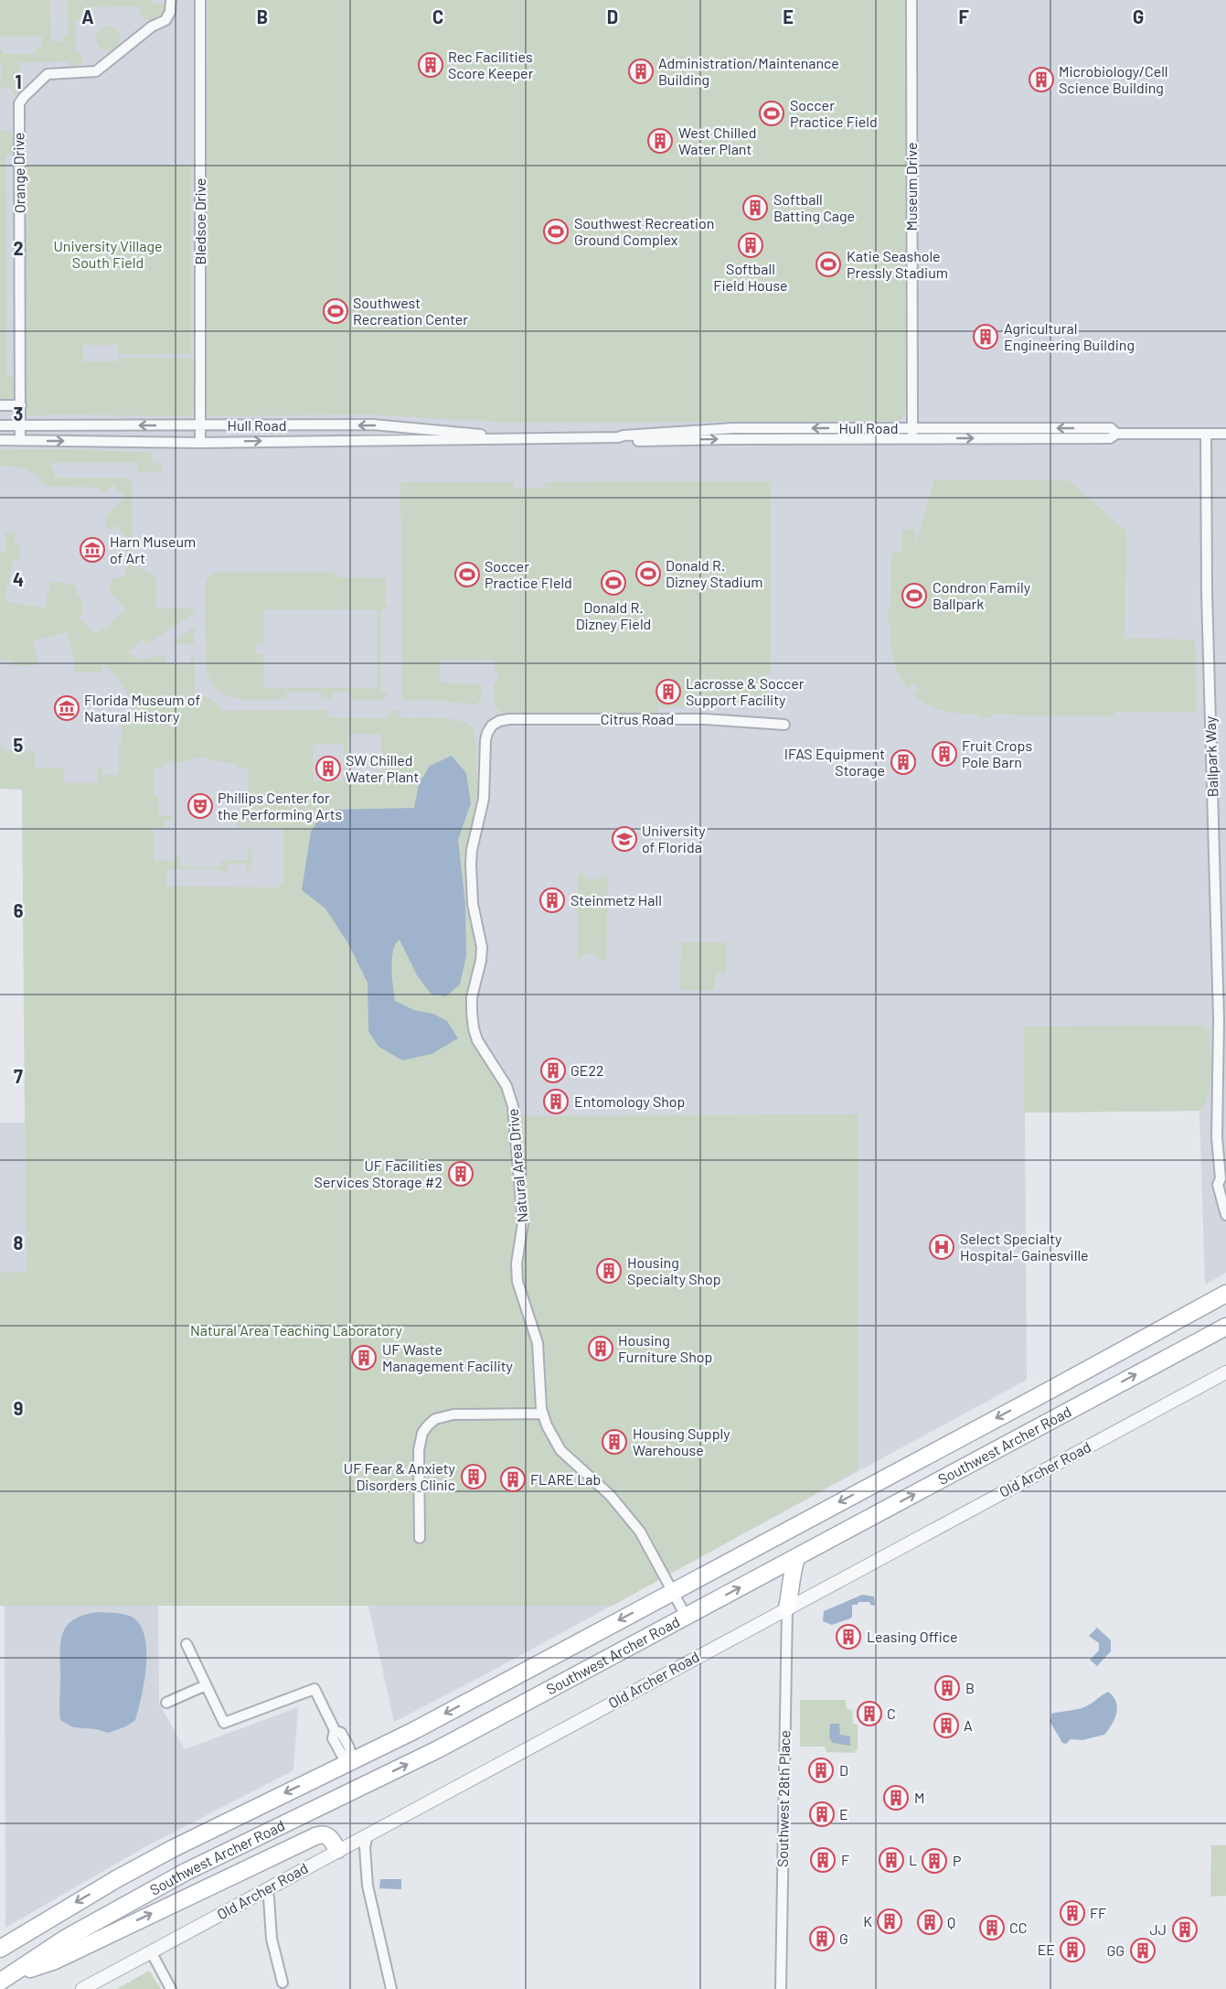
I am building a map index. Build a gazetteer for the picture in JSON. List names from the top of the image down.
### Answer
{
  "streets": {
    "main road": ["Southwest Archer Road"],
    "street": [
      "Orange Drive",
      "Museum Drive",
      "Bledsoe Drive",
      "Hull Road",
      "Citrus Road",
      "Ballpark Way",
      "Natural Area Drive",
      "Old Archer Road",
      "Southwest 28th Place"
    ]
  },
  "crossings": [
    ["Orange Drive", "Hull Road"],
    ["Museum Drive", "Hull Road"],
    ["Bledsoe Drive", "Hull Road"],
    ["Hull Road", "Ballpark Way"],
    ["Citrus Road", "Natural Area Drive"],
    ["Natural Area Drive", "Southwest Archer Road"],
    ["Old Archer Road", "Southwest 28th Place"]
  ],
  "parks": ["University Village South Field", "Natural Area Teaching Laboratory"],
  "places": {
    "building": [
      "Rec Facilities Score Keeper",
      "Administration/Maintenance Building",
      "Microbiology/Cell Science Building",
      "West Chilled Water Plant",
      "Softball Batting Cage",
      "Softball Field House",
      "Agricultural Engineering Building",
      "Lacrosse & Soccer Support Facility",
      "Fruit Crops Pole Barn",
      "IFAS Equipment Storage",
      "SW Chilled Water Plant",
      "Steinmetz Hall",
      "GE22",
      "Entomology Shop",
      "UF Facilities Services Storage #2",
      "Housing Specialty Shop",
      "Housing Furniture Shop",
      "UF Waste Management Facility",
      "Housing Supply Warehouse",
      "UF Fear & Anxiety Disorders Clinic",
      "FLARE Lab",
      "Leasing Office",
      "B",
      "C",
      "A",
      "D",
      "M",
      "E",
      "F",
      "L",
      "P",
      "FF",
      "K",
      "Q",
      "CC",
      "JJ",
      "G",
      "EE",
      "GG"
    ],
    "sports": [
      "Soccer Practice Field",
      "Southwest Recreation Ground Complex",
      "Katie Seashole Pressly Stadium",
      "Southwest Recreation Center",
      "Donald R. Dizney Stadium",
      "Soccer Practice FIeld",
      "Donald R. Dizney Field",
      "Condron Family Ballpark"
    ],
    "museum": ["Harn Museum of Art", "Florida Museum of Natural History"],
    "theatre": ["Phillips Center for the Performing Arts"],
    "school or university": ["University of Florida"],
    "hospital": ["Select Specialty Hospital- Gainesville"]
  },
  "grid": {
    "columns": [
      "A",
      "B",
      "C",
      "D",
      "E",
      "F",
      "G"
    ],
    "rows": [
      "1",
      "2",
      "3",
      "4",
      "5",
      "6",
      "7",
      "8",
      "9"
    ]
  }
}
